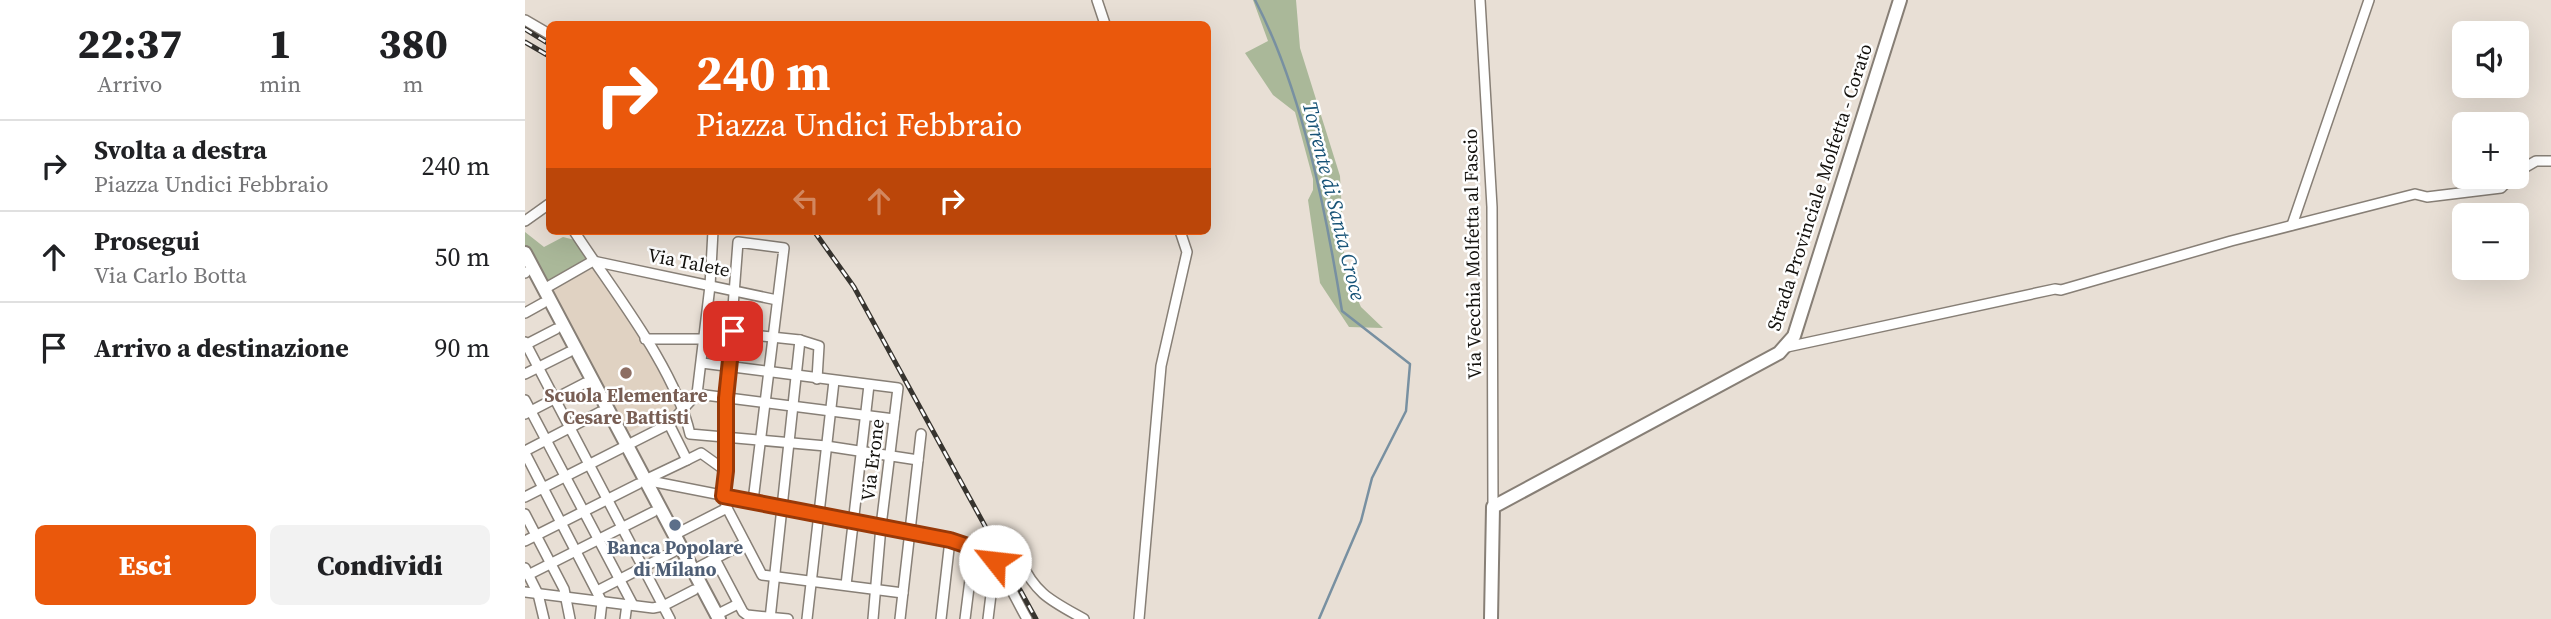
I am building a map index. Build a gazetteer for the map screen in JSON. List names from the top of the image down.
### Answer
{
  "streets": {
    "street": [
      "Strada Provinciale Molfetta - Corato",
      "Via Vecchia Molfetta al Fascio",
      "Via Talete",
      "Via Erone"
    ]
  },
  "crossings": [
    ["Strada Provinciale Molfetta - Corato", "Via Vecchia Molfetta al Fascio"]
  ],
  "water": ["Torrente di Santa Croce"],
  "places": ["Scuola Elementare Cesare Battisti", "Banca Popolare di Milano"],
  "page": {
    "eta": [
      "22:37",
      "Arrivo",
      "1",
      "min",
      "380",
      "m"
    ],
    "map_buttons": ["+", "−"],
    "turn": ["240 m", "Piazza Undici Febbraio"],
    "list": [
      {
        "name": "Svolta a destra",
        "note": "Piazza Undici Febbraio",
        "value": "240 m"
      },
      {
        "name": "Prosegui",
        "note": "Via Carlo Botta",
        "value": "50 m"
      },
      {
        "name": "Arrivo a destinazione",
        "value": "90 m"
      }
    ],
    "buttons": ["Esci", "Condividi"]
  }
}
